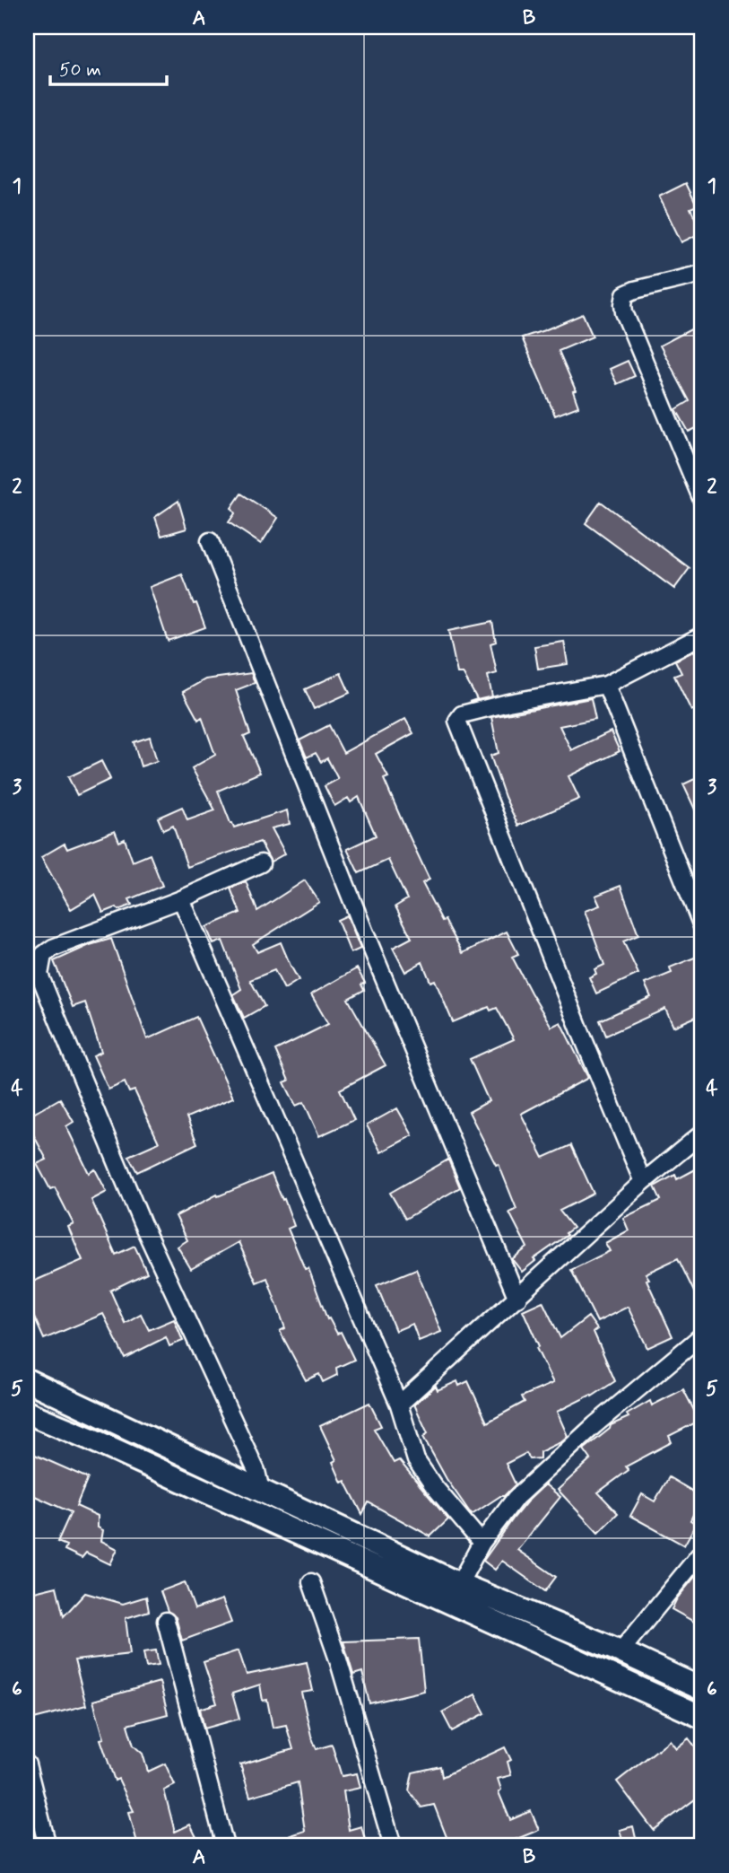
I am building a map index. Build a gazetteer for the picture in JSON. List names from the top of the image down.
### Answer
{
  "scale_bar": "50 m",
  "grid": {
    "columns": ["A", "B"],
    "rows": [
      "1",
      "2",
      "3",
      "4",
      "5",
      "6"
    ]
  }
}
